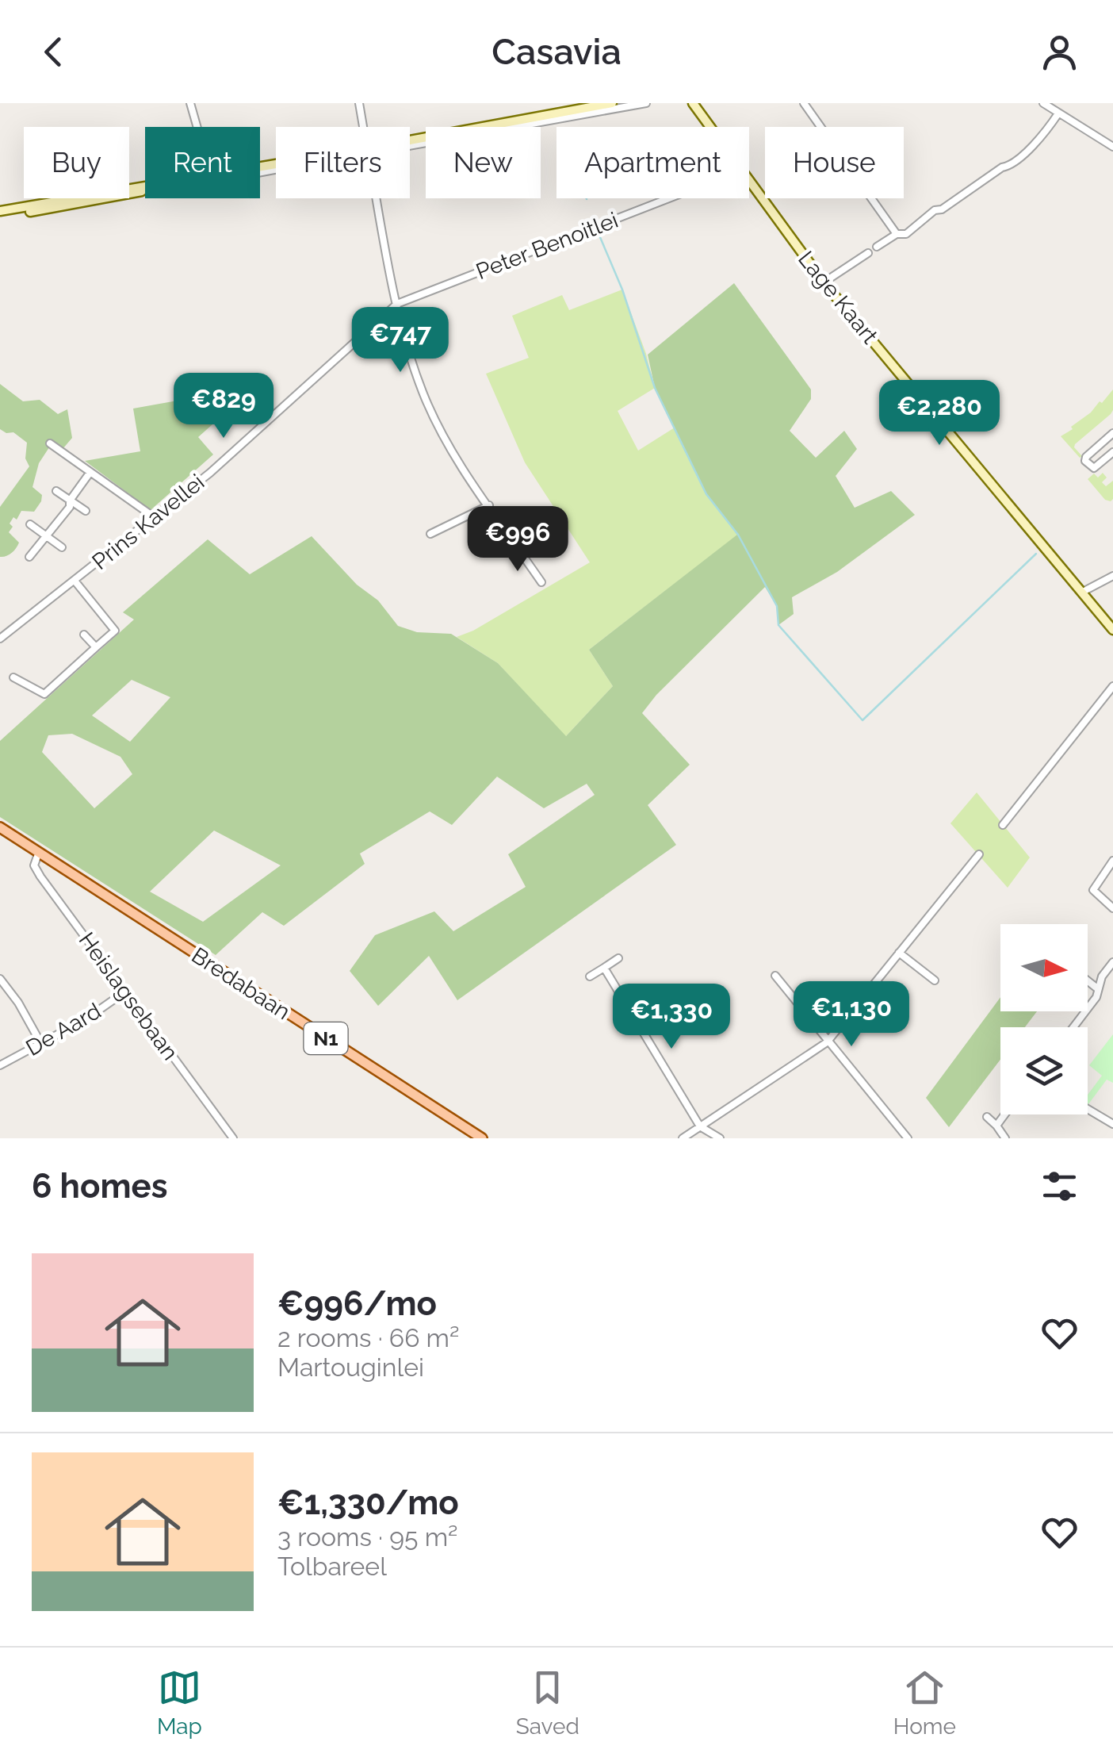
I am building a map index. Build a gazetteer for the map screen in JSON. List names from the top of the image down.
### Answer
{
  "streets": {
    "main road": ["Bredabaan", "N1"],
    "street": [
      "Peter Benoitlei",
      "Lage Kaart",
      "Prins Kavellei",
      "Heislagsebaan",
      "De Aard"
    ]
  },
  "crossings": [
    ["Peter Benoitlei", "Prins Kavellei"],
    ["Bredabaan", "Heislagsebaan"],
    ["Heislagsebaan", "De Aard"]
  ],
  "north": "right",
  "page": {
    "header": "Casavia",
    "chip": [
      "Buy",
      "Rent",
      "Filters",
      "New",
      "Apartment",
      "House"
    ],
    "price": [
      "€747",
      "€829",
      "€2,280",
      "€996",
      "€1,130",
      "€1,330"
    ],
    "heading": "6 homes",
    "list": [
      {
        "name": "€996/mo",
        "note": "2 rooms · 66 m² · Martouginlei"
      },
      {
        "name": "€1,330/mo",
        "note": "3 rooms · 95 m² · Tolbareel"
      }
    ],
    "tabs": ["Map", "Saved", "Home"]
  }
}
